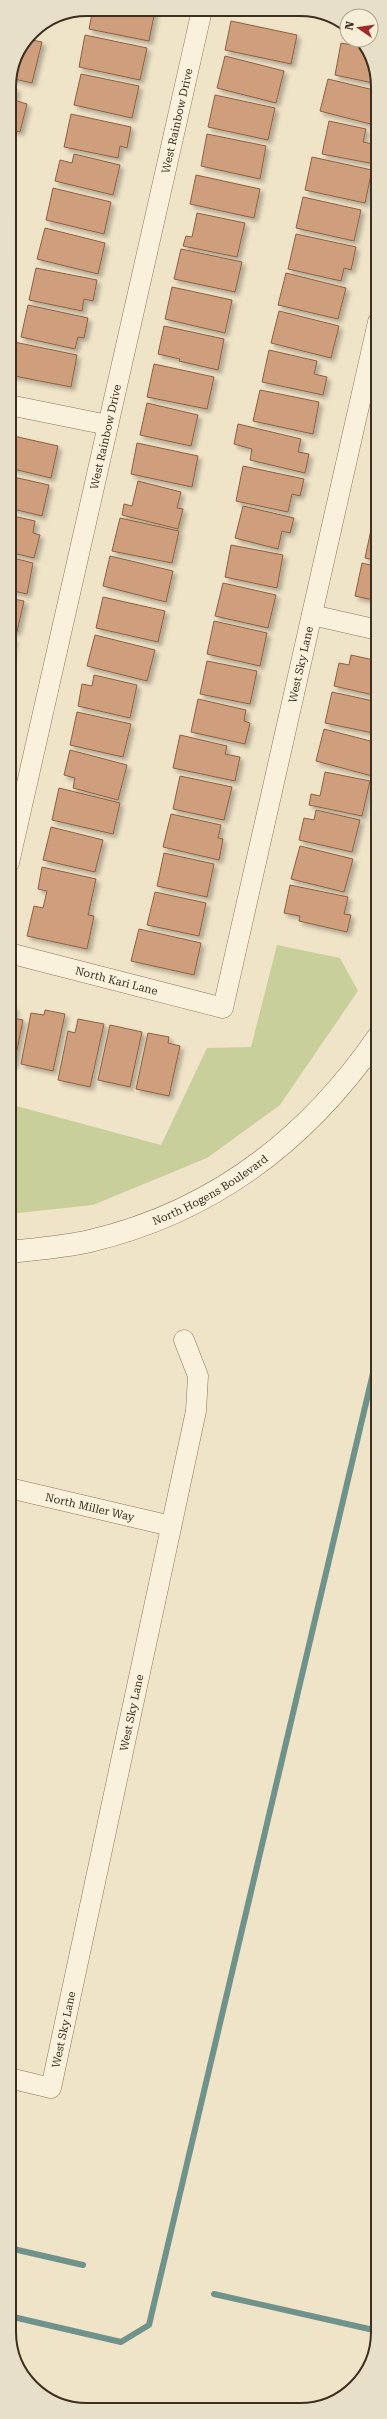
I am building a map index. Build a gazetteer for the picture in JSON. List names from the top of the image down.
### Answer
{
  "streets": {
    "street": [
      "West Rainbow Drive",
      "West Sky Lane",
      "North Kari Lane",
      "North Hogens Boulevard",
      "North Miller Way"
    ]
  },
  "crossings": [
    ["West Sky Lane", "North Kari Lane"],
    ["West Sky Lane", "North Miller Way"]
  ],
  "north": "left"
}
